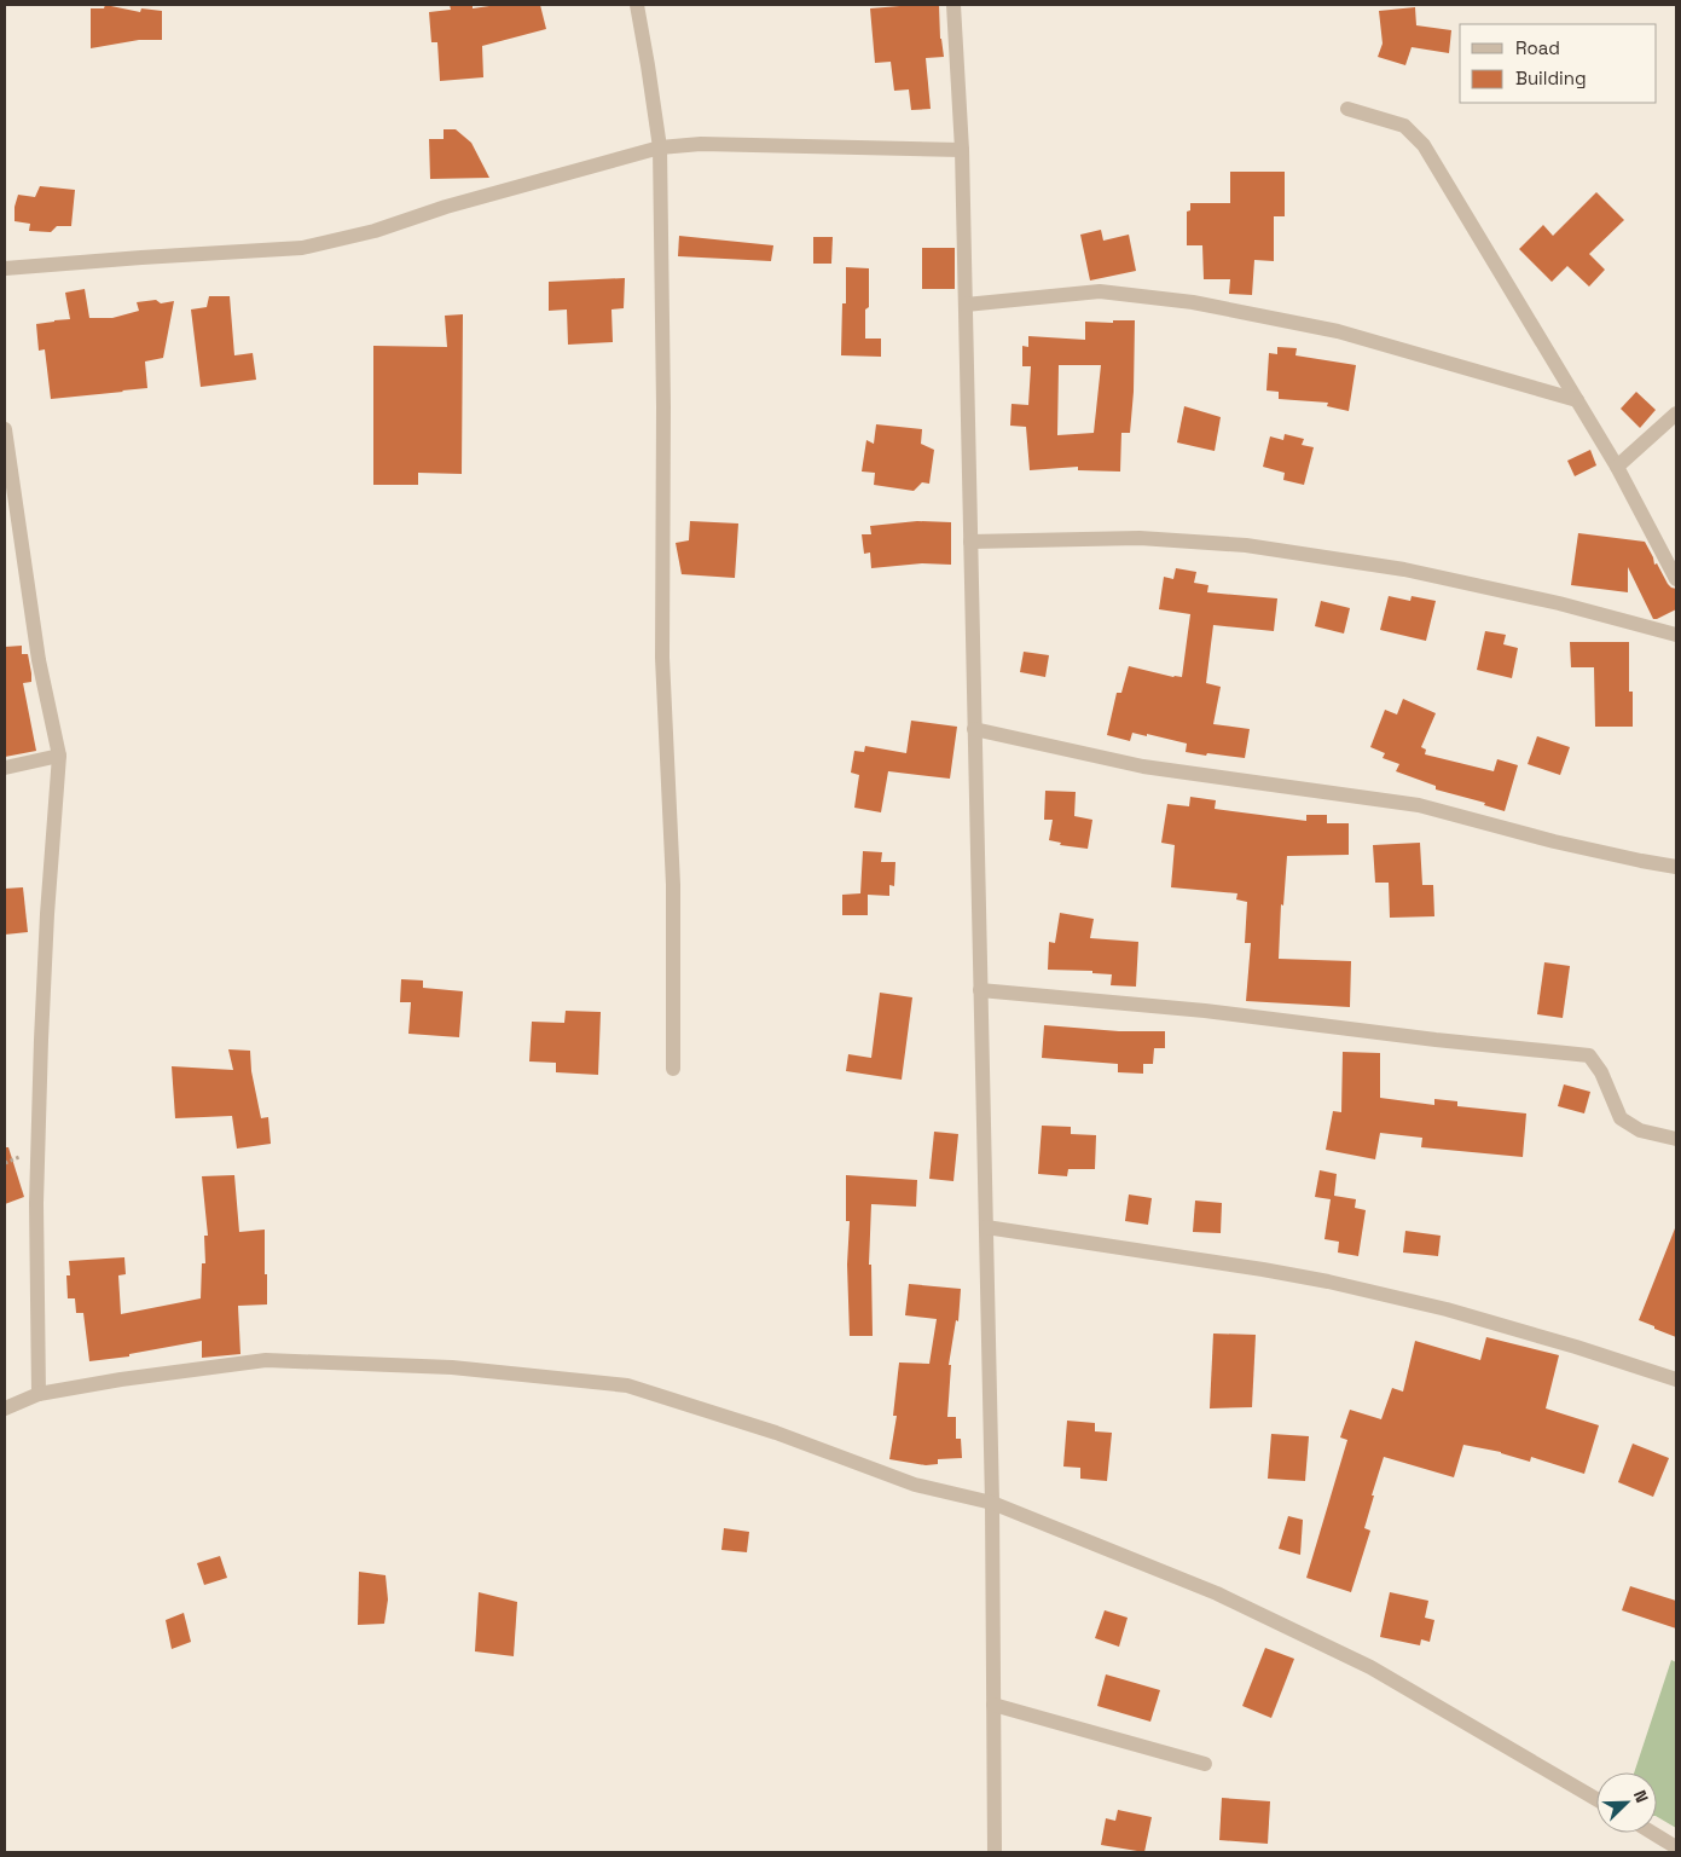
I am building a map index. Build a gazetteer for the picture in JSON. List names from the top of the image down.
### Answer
{
  "legend": ["Road", "Building"],
  "north": "top right"
}
